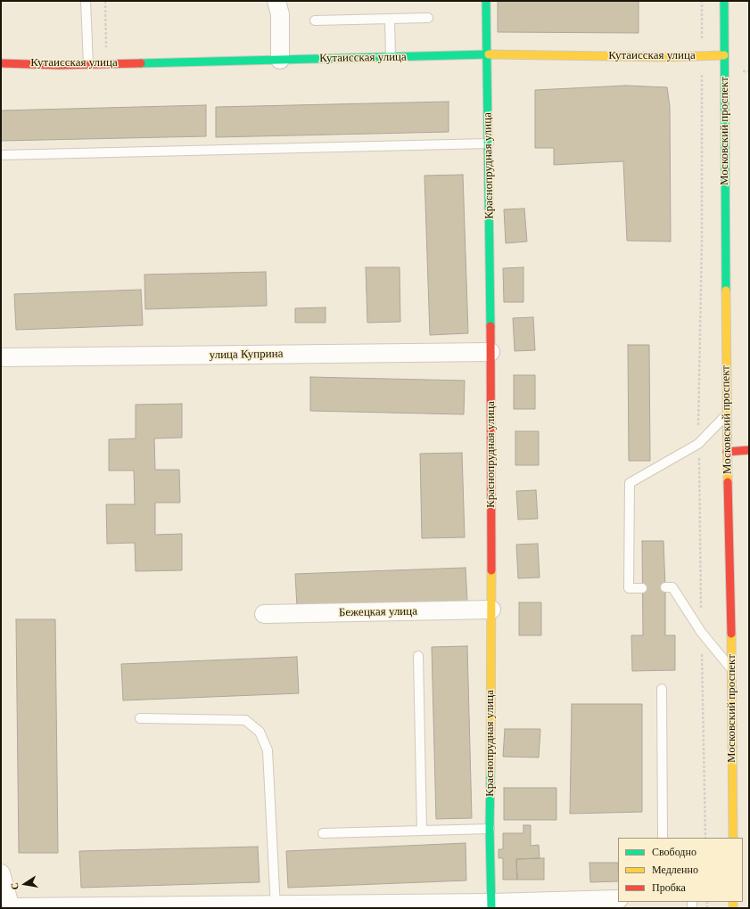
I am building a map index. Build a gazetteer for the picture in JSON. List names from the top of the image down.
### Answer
{
  "streets": {
    "street": [
      "Кутаисская улица",
      "Московский проспект",
      "Краснопрудная улица",
      "улица Куприна",
      "Бежецкая улица"
    ]
  },
  "crossings": [
    ["Кутаисская улица", "Московский проспект"],
    ["Кутаисская улица", "Краснопрудная улица"],
    ["Краснопрудная улица", "улица Куприна"],
    ["Краснопрудная улица", "Бежецкая улица"]
  ],
  "legend": ["Свободно", "Медленно", "Пробка"],
  "north": "left"
}
